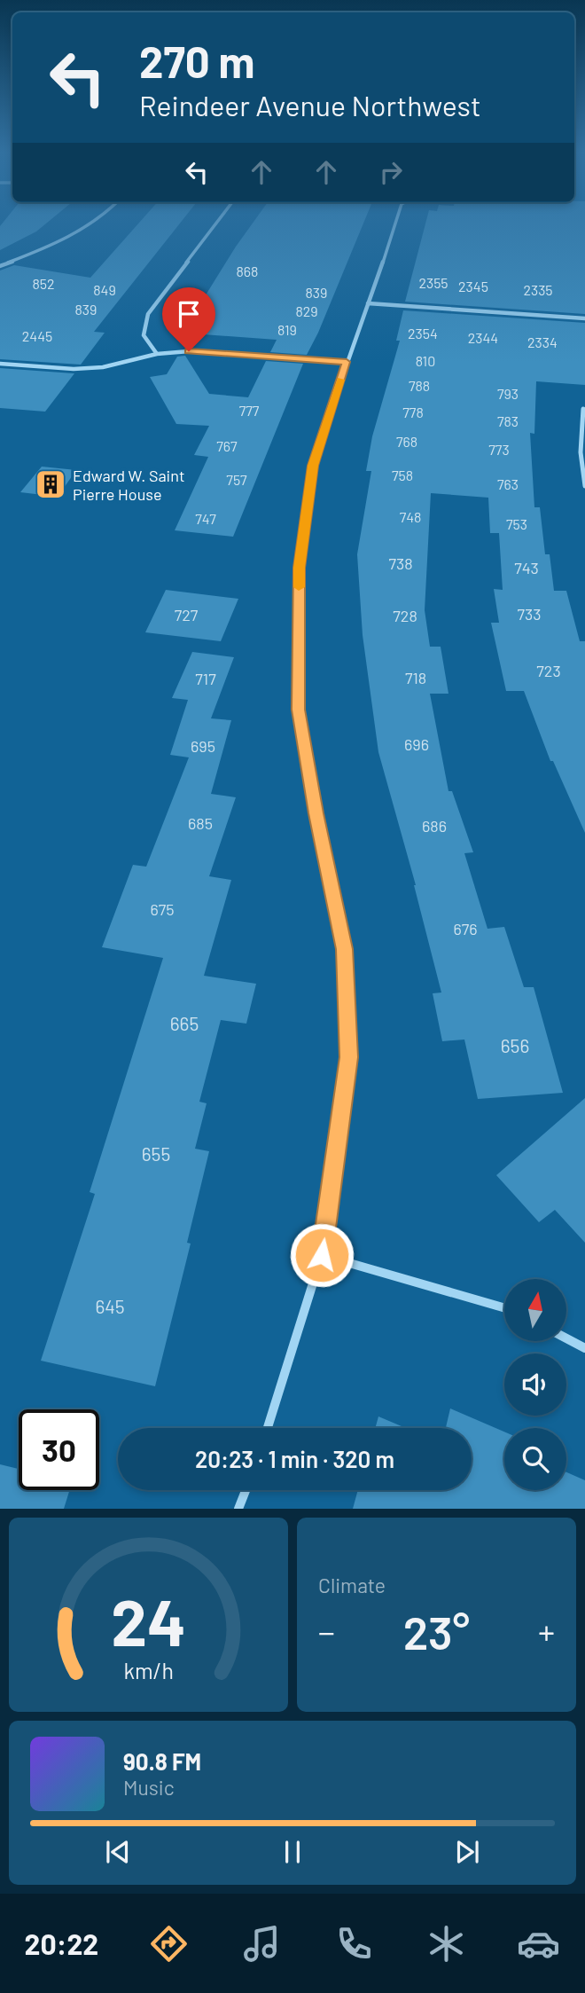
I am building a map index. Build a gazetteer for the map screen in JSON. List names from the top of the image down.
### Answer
{
  "places": {
    "building": ["Edward W. Saint Pierre House"]
  },
  "house_numbers": [
    "868",
    "2355",
    "852",
    "2345",
    "849",
    "2335",
    "839",
    "839",
    "829",
    "819",
    "2354",
    "2445",
    "2344",
    "2334",
    "810",
    "788",
    "793",
    "777",
    "778",
    "783",
    "768",
    "767",
    "773",
    "758",
    "757",
    "763",
    "748",
    "747",
    "753",
    "738",
    "743",
    "733",
    "727",
    "728",
    "723",
    "718",
    "717",
    "696",
    "695",
    "685",
    "686",
    "675",
    "676",
    "665",
    "656",
    "655",
    "645"
  ],
  "north": "top",
  "page": {
    "turn": ["270 m", "Reindeer Avenue Northwest"],
    "limit": "30",
    "trip": "20:23 · 1 min · 320 m",
    "tile": "Climate",
    "heat": ["−", "23°", "+"],
    "song": ["90.8 FM", "Music"],
    "tabs": "20:22",
    "gauge": ["24", "km/h"]
  }
}
